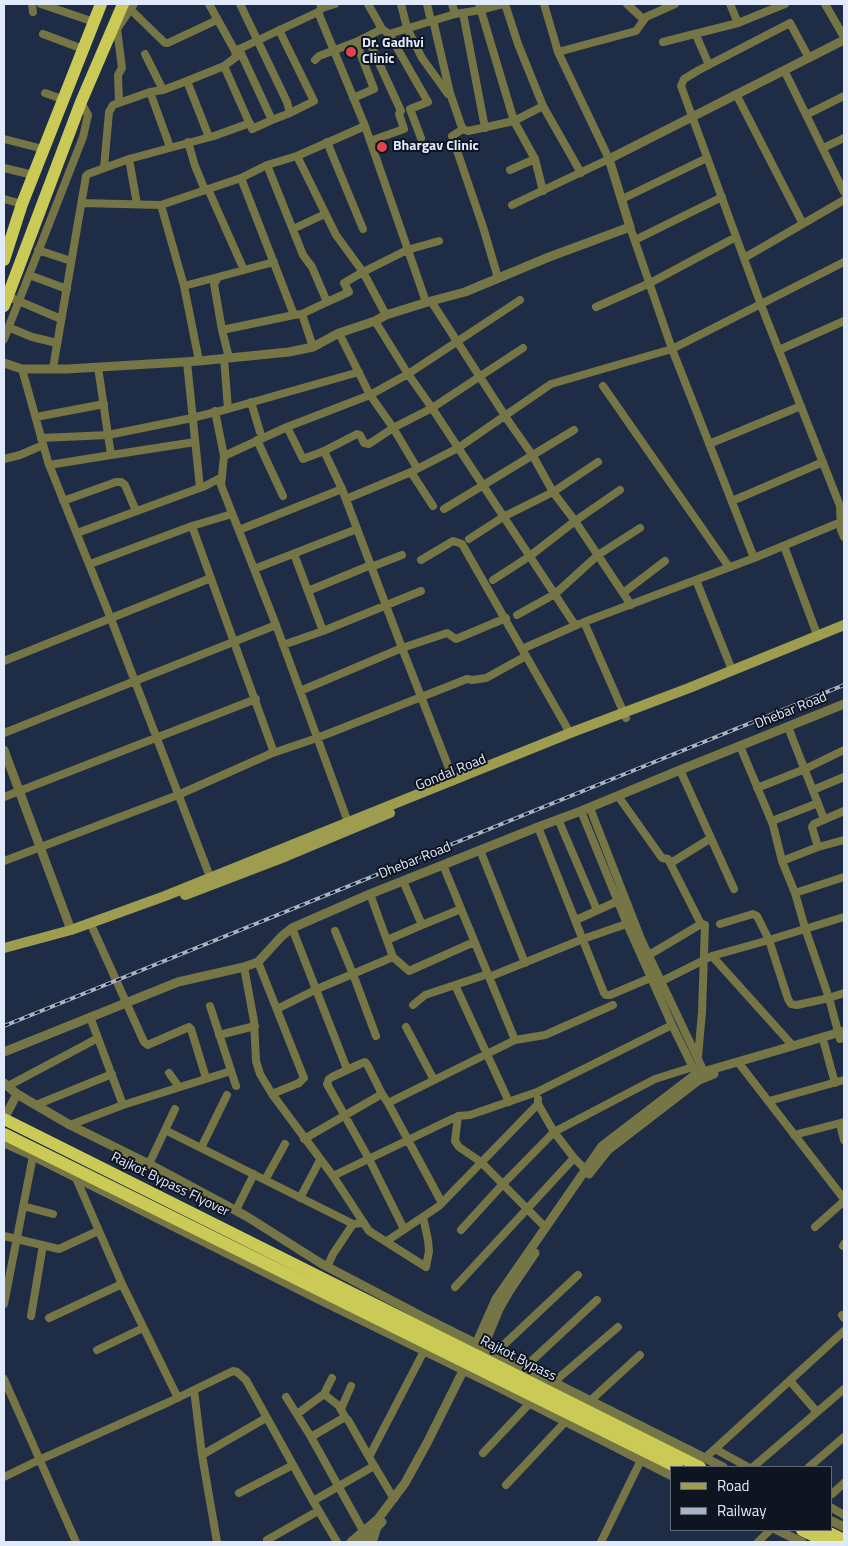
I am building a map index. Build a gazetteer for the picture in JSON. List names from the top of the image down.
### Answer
{
  "streets": {
    "highway": ["Rajkot Bypass Flyover", "Rajkot Bypass"],
    "main road": ["Gondal Road"],
    "street": ["Dhebar Road"]
  },
  "crossings": [
    ["Rajkot Bypass Flyover", "Rajkot Bypass"]
  ],
  "places": ["Dr. Gadhvi Clinic", "Bhargav Clinic"],
  "legend": ["Road", "Railway"]
}
